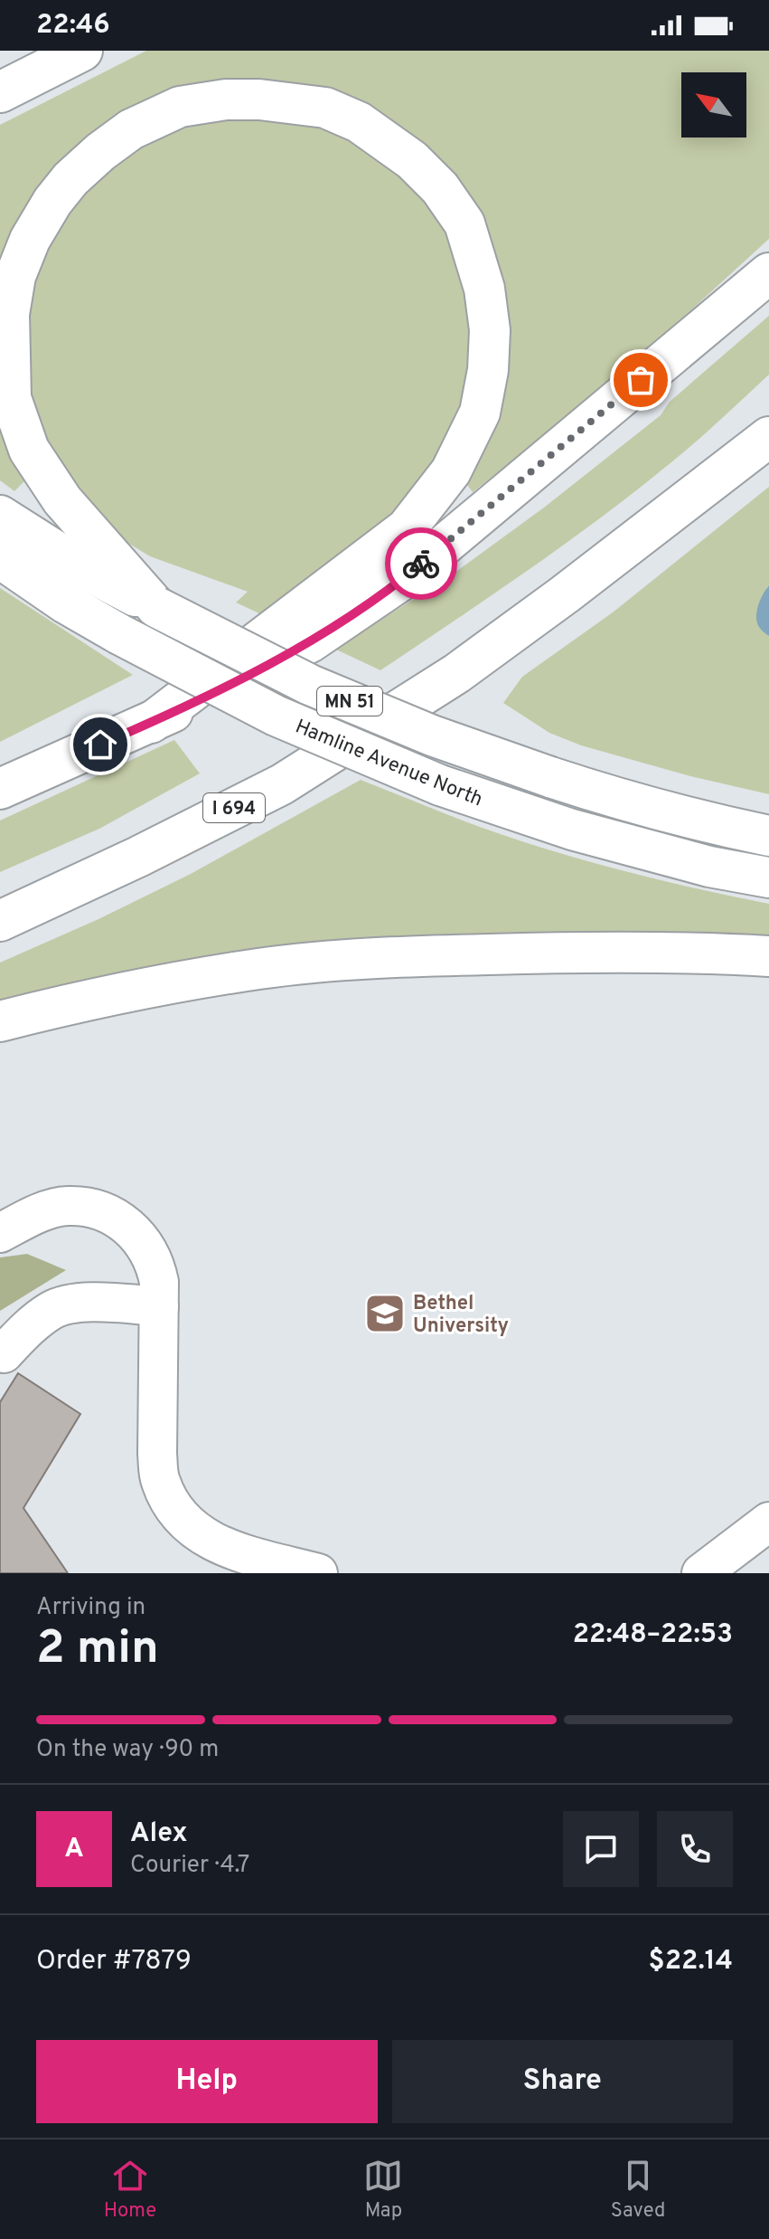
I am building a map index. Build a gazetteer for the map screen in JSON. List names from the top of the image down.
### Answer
{
  "streets": {
    "highway": ["MN 51", "Hamline Avenue North", "I 694"]
  },
  "places": {
    "school or university": ["Bethel University"]
  },
  "north": "top left",
  "page": {
    "status": "22:46",
    "heading": ["2 min", "Arriving in", "22:48–22:53"],
    "panel": [
      "Alex",
      "Courier · 4.7",
      "Order #7879",
      "$22.14"
    ],
    "bar": "On the way · 90 m",
    "round": "A",
    "buttons": ["Help", "Share"],
    "tabs": ["Home", "Map", "Saved"]
  }
}
